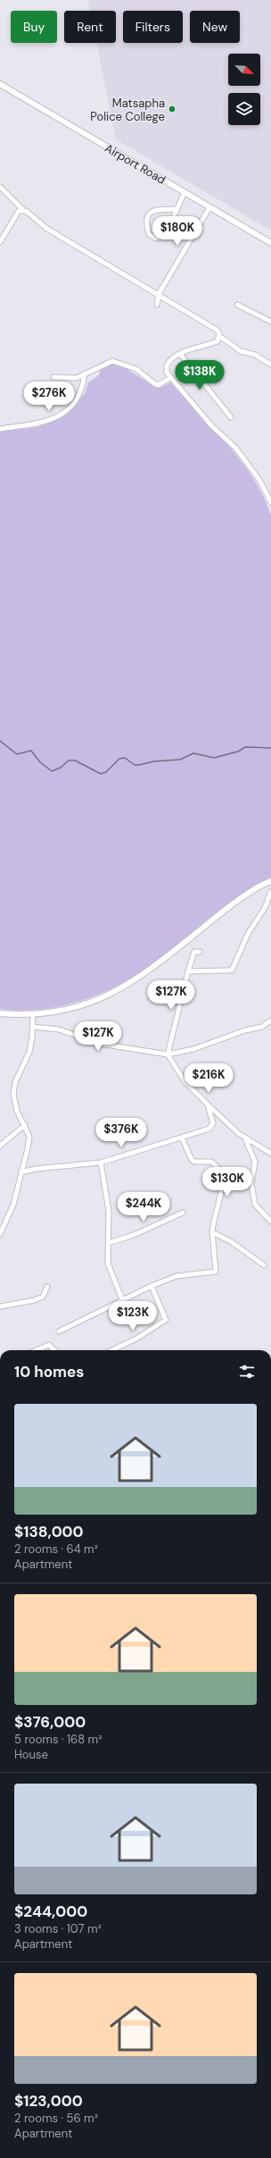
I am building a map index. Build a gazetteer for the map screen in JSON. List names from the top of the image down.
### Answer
{
  "streets": {
    "street": ["Airport Road"]
  },
  "places": ["Matsapha Police College"],
  "north": "bottom right",
  "page": {
    "chip": [
      "Buy",
      "Rent",
      "Filters",
      "New"
    ],
    "price": [
      "$180K",
      "$138K",
      "$276K",
      "$127K",
      "$127K",
      "$216K",
      "$376K",
      "$130K",
      "$244K",
      "$123K"
    ],
    "heading": "10 homes",
    "list": [
      {
        "name": "$138,000",
        "note": "2 rooms · 64 m² · Apartment"
      },
      {
        "name": "$376,000",
        "note": "5 rooms · 168 m² · House"
      },
      {
        "name": "$244,000",
        "note": "3 rooms · 107 m² · Apartment"
      },
      {
        "name": "$123,000",
        "note": "2 rooms · 56 m² · Apartment"
      }
    ]
  }
}
